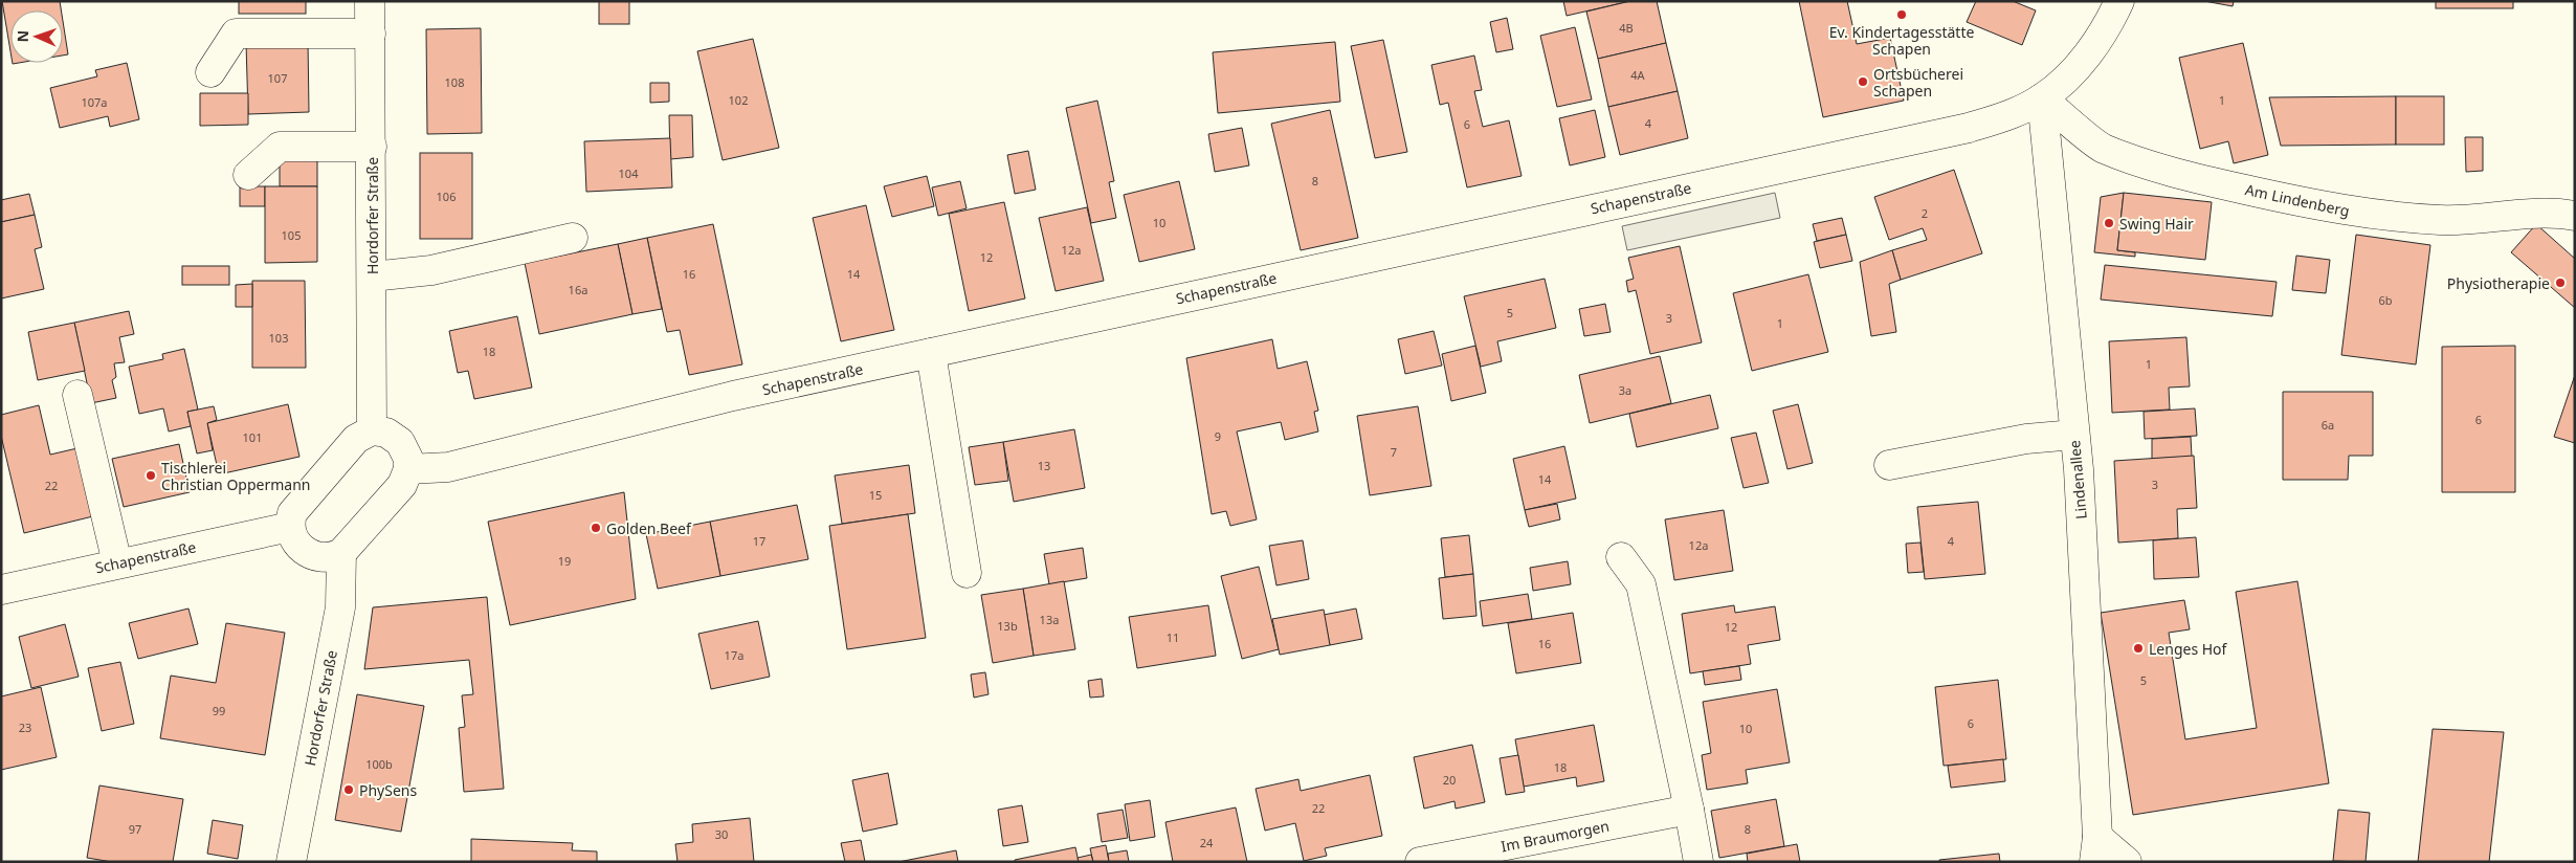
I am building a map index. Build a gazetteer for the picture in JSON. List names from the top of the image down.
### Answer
{
  "streets": {
    "street": [
      "Schapenstraße",
      "Am Lindenberg",
      "Hordorfer Straße",
      "Lindenallee",
      "Im Braumorgen"
    ]
  },
  "crossings": [
    ["Schapenstraße", "Am Lindenberg"],
    ["Schapenstraße", "Lindenallee"],
    ["Am Lindenberg", "Lindenallee"]
  ],
  "places": [
    "Ev. Kindertagesstätte Schapen",
    "Ortsbücherei Schapen",
    "Swing Hair",
    "Physiotherapie",
    "Tischlerei Christian Oppermann",
    "Golden Beef",
    "Lenges Hof",
    "PhySens"
  ],
  "house_numbers": [
    "4B",
    "4A",
    "107",
    "108",
    "102",
    "1",
    "107a",
    "4",
    "6",
    "104",
    "8",
    "106",
    "2",
    "10",
    "105",
    "12a",
    "12",
    "16",
    "14",
    "16a",
    "6b",
    "5",
    "3",
    "1",
    "103",
    "18",
    "1",
    "3a",
    "6",
    "6a",
    "9",
    "101",
    "7",
    "13",
    "14",
    "3",
    "22",
    "15",
    "17",
    "4",
    "12a",
    "19",
    "13a",
    "13b",
    "12",
    "11",
    "16",
    "17a",
    "5",
    "99",
    "6",
    "23",
    "10",
    "100b",
    "18",
    "20",
    "22",
    "97",
    "8",
    "30",
    "24"
  ],
  "north": "left"
}
